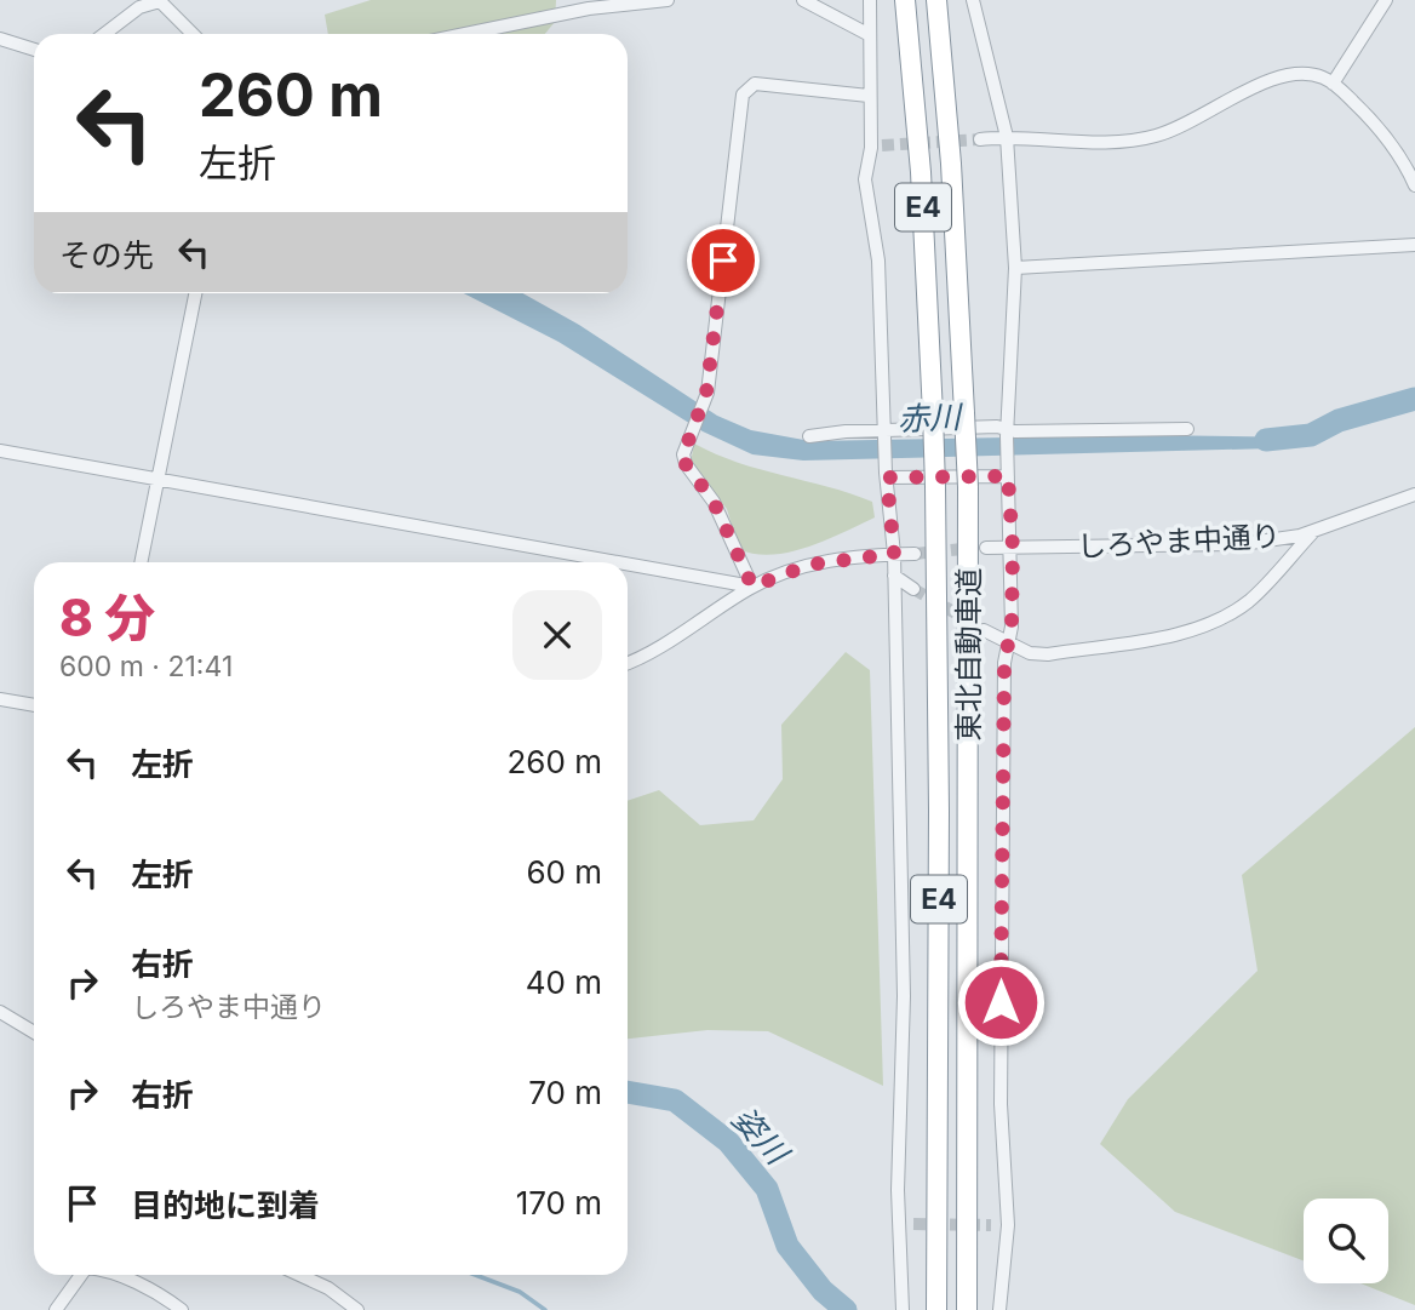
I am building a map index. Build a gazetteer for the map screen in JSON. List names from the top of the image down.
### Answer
{
  "streets": {
    "highway": ["E4", "東北自動車道"],
    "street": ["しろやま中通り"]
  },
  "water": ["赤川", "姿川"],
  "page": {
    "turn": ["260 m", "左折"],
    "then": "その先",
    "heading": ["8 分", "600 m · 21:41"],
    "list": [
      {
        "name": "左折",
        "value": "260 m"
      },
      {
        "name": "左折",
        "value": "60 m"
      },
      {
        "name": "右折",
        "note": "しろやま中通り",
        "value": "40 m"
      },
      {
        "name": "右折",
        "value": "70 m"
      },
      {
        "name": "目的地に到着",
        "value": "170 m"
      }
    ]
  }
}
